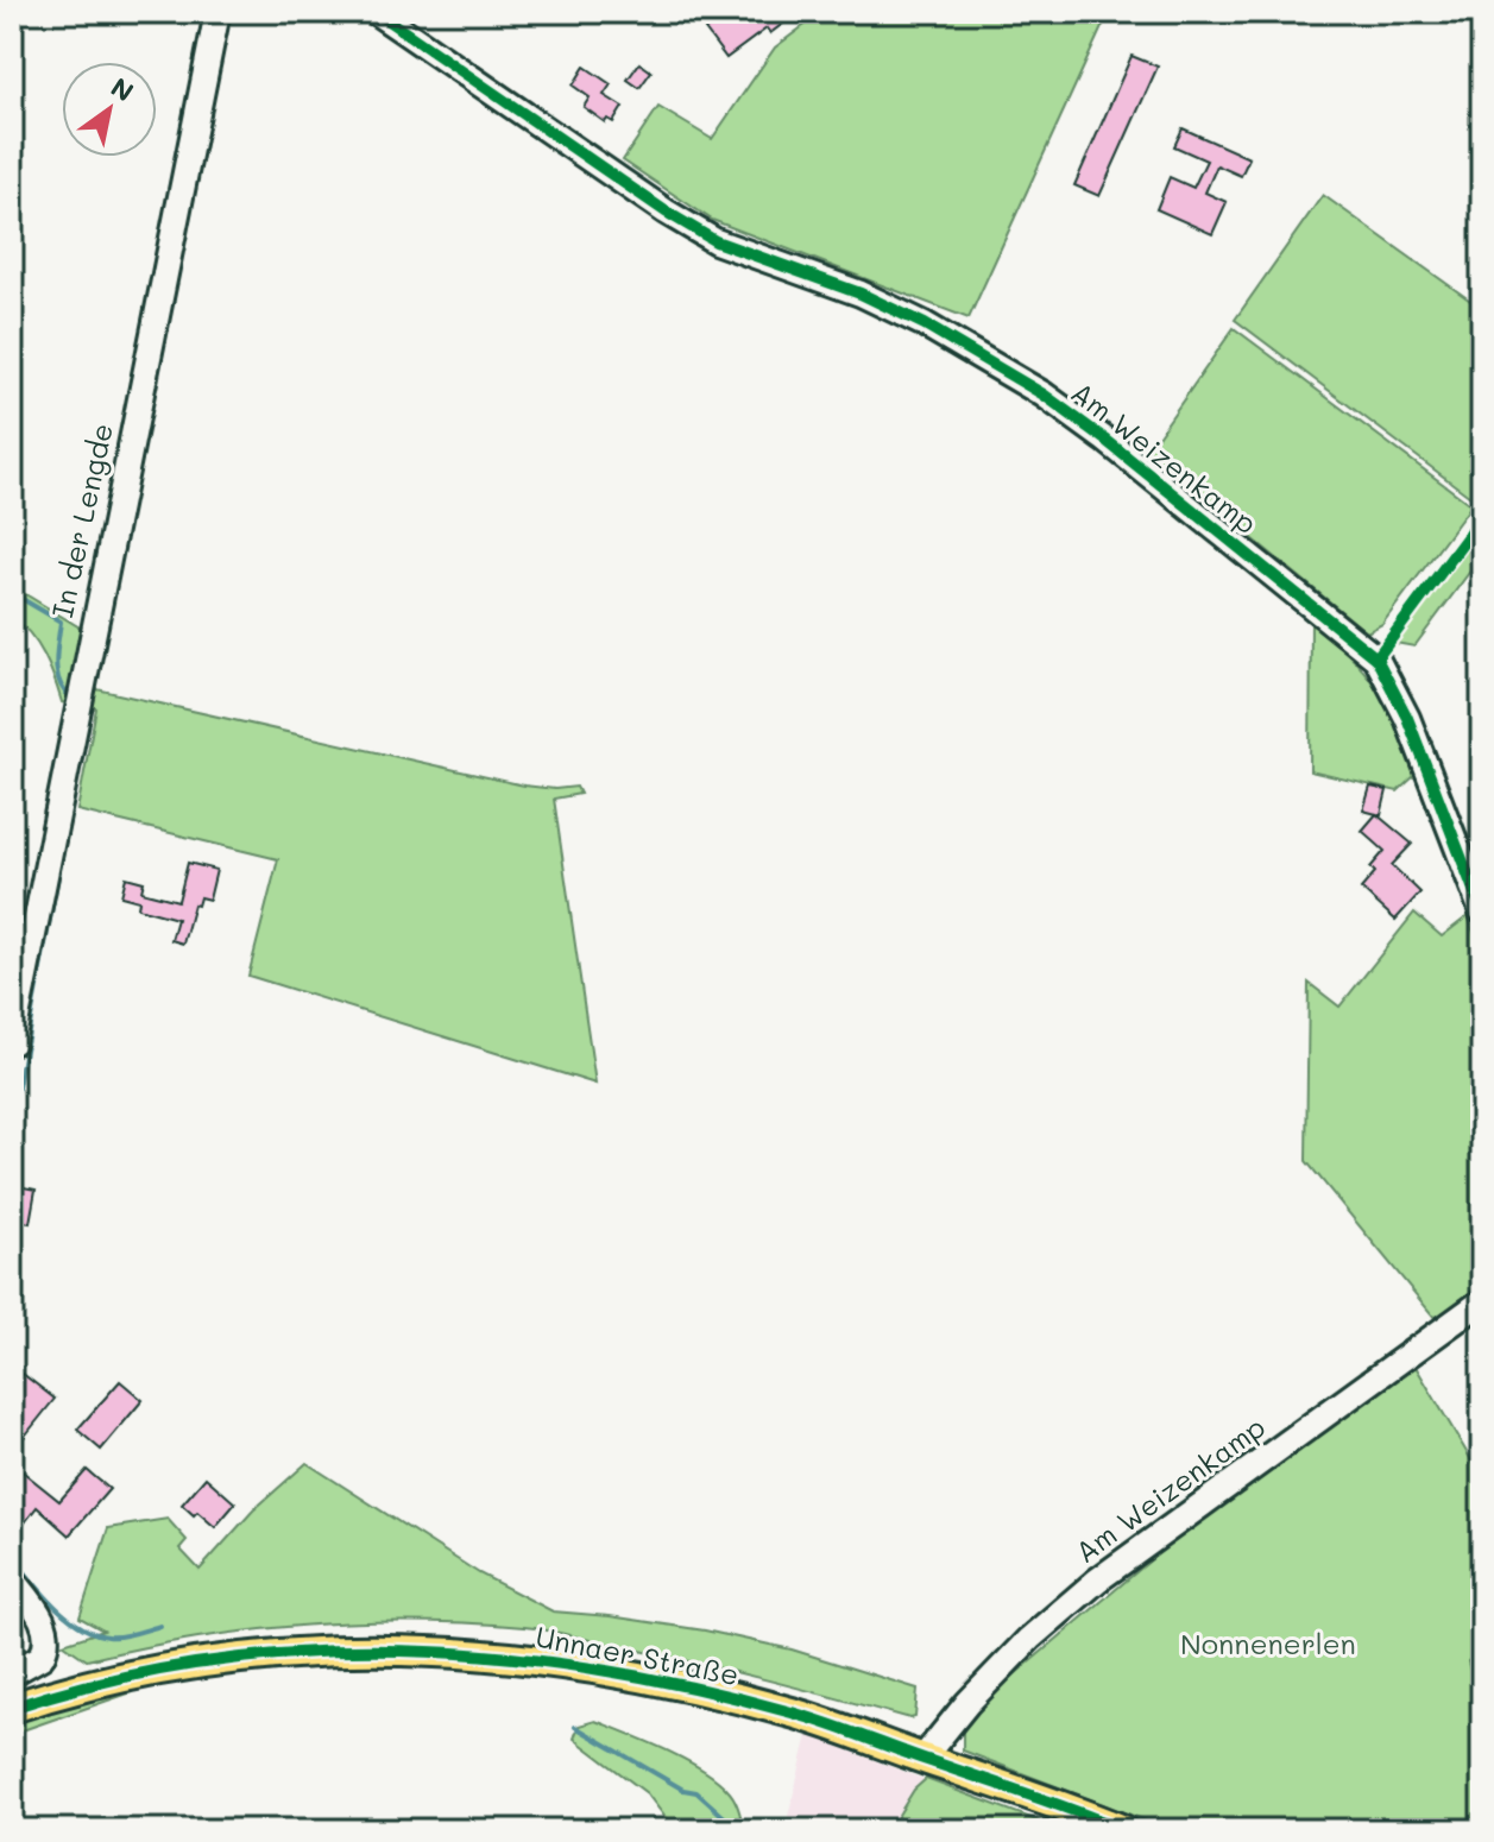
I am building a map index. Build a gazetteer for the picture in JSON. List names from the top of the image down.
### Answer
{
  "streets": {
    "main road": ["Unnaer Straße"],
    "street": ["Am Weizenkamp", "In der Lengde"]
  },
  "crossings": [
    ["Am Weizenkamp", "Unnaer Straße"]
  ],
  "parks": ["Nonnenerlen"],
  "north": "top right"
}
